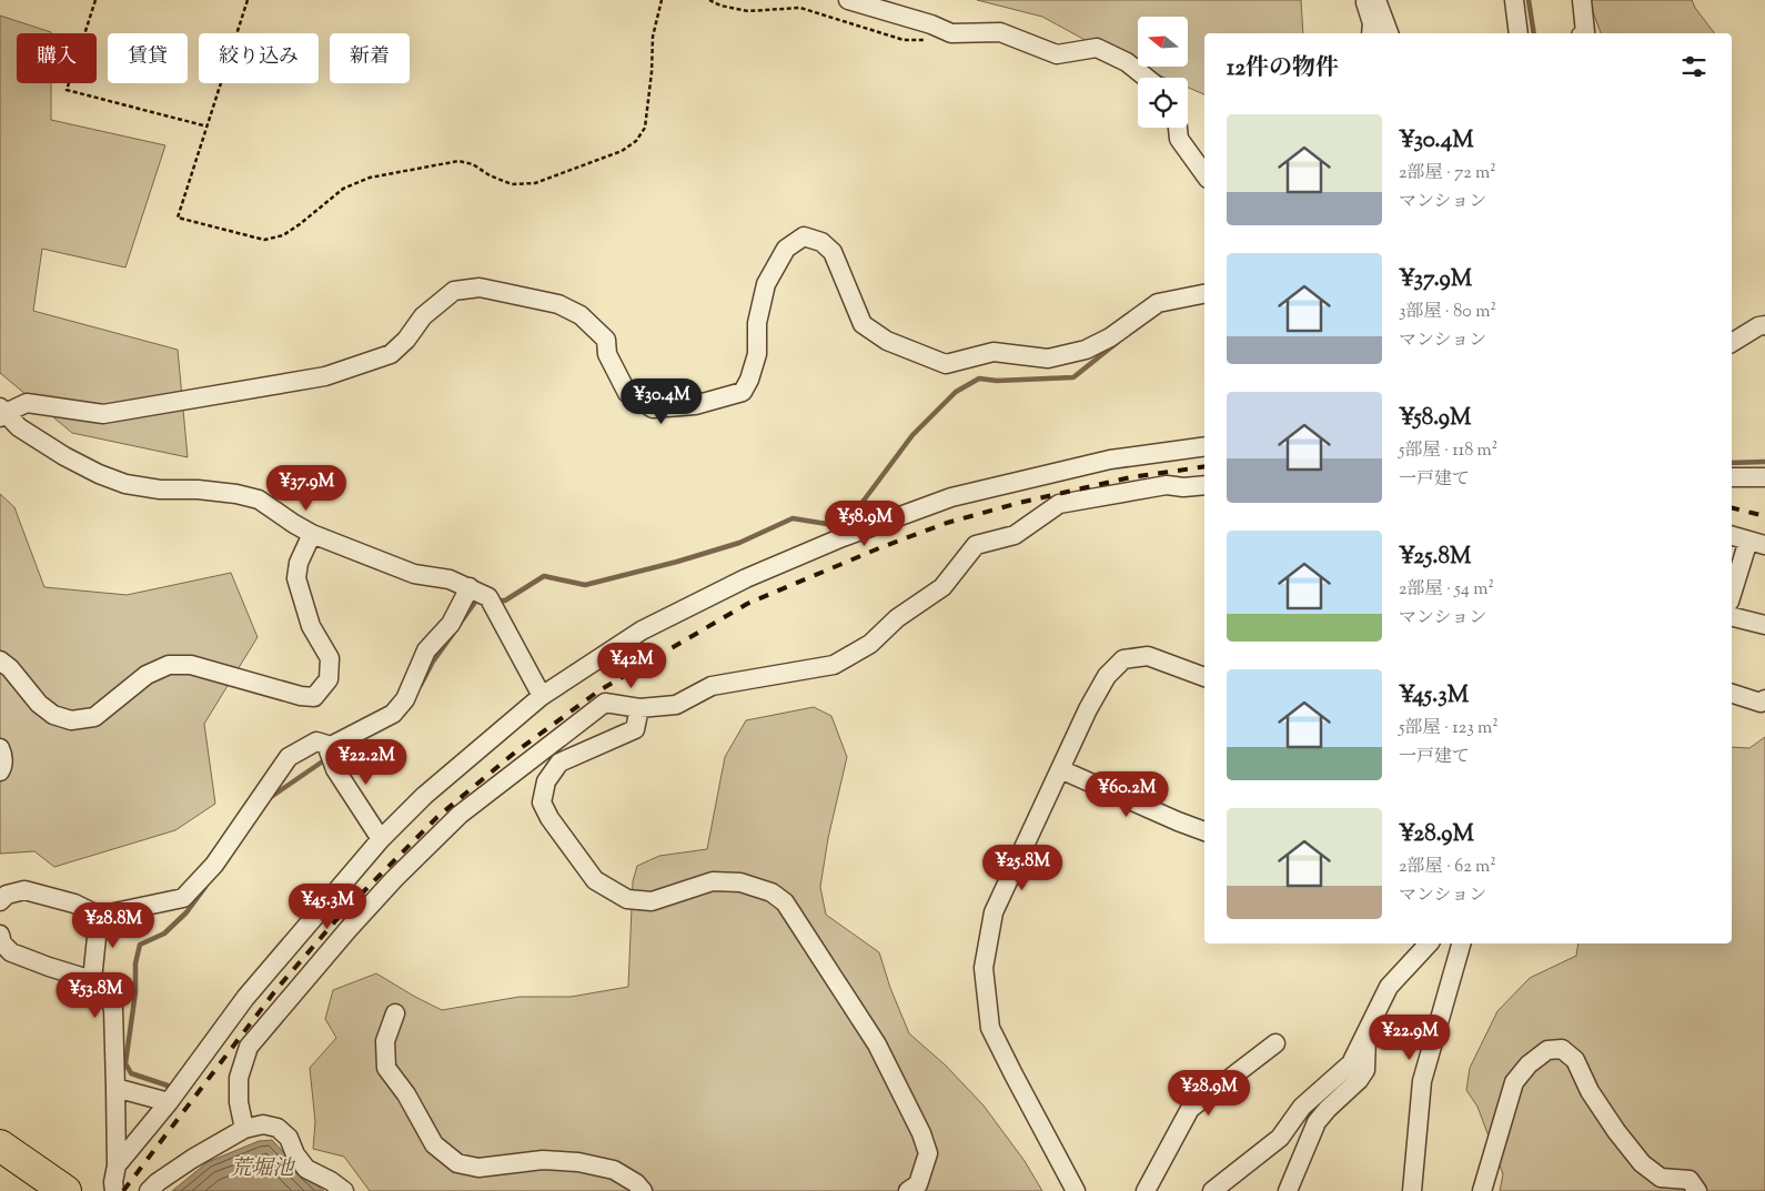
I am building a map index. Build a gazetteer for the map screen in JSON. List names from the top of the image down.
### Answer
{
  "water": ["荒堀池"],
  "north": "left",
  "page": {
    "chip": [
      "購入",
      "賃貸",
      "絞り込み",
      "新着"
    ],
    "heading": "12件の物件",
    "list": [
      {
        "name": "¥30.4M",
        "note": "2部屋 · 72 m² · マンション"
      },
      {
        "name": "¥37.9M",
        "note": "3部屋 · 80 m² · マンション"
      },
      {
        "name": "¥58.9M",
        "note": "5部屋 · 118 m² · 一戸建て"
      },
      {
        "name": "¥25.8M",
        "note": "2部屋 · 54 m² · マンション"
      },
      {
        "name": "¥45.3M",
        "note": "5部屋 · 123 m² · 一戸建て"
      },
      {
        "name": "¥28.9M",
        "note": "2部屋 · 62 m² · マンション"
      }
    ],
    "price": [
      "¥30.4M",
      "¥37.9M",
      "¥58.9M",
      "¥42M",
      "¥22.2M",
      "¥60.2M",
      "¥25.8M",
      "¥45.3M",
      "¥28.8M",
      "¥53.8M",
      "¥22.9M",
      "¥28.9M"
    ]
  }
}
